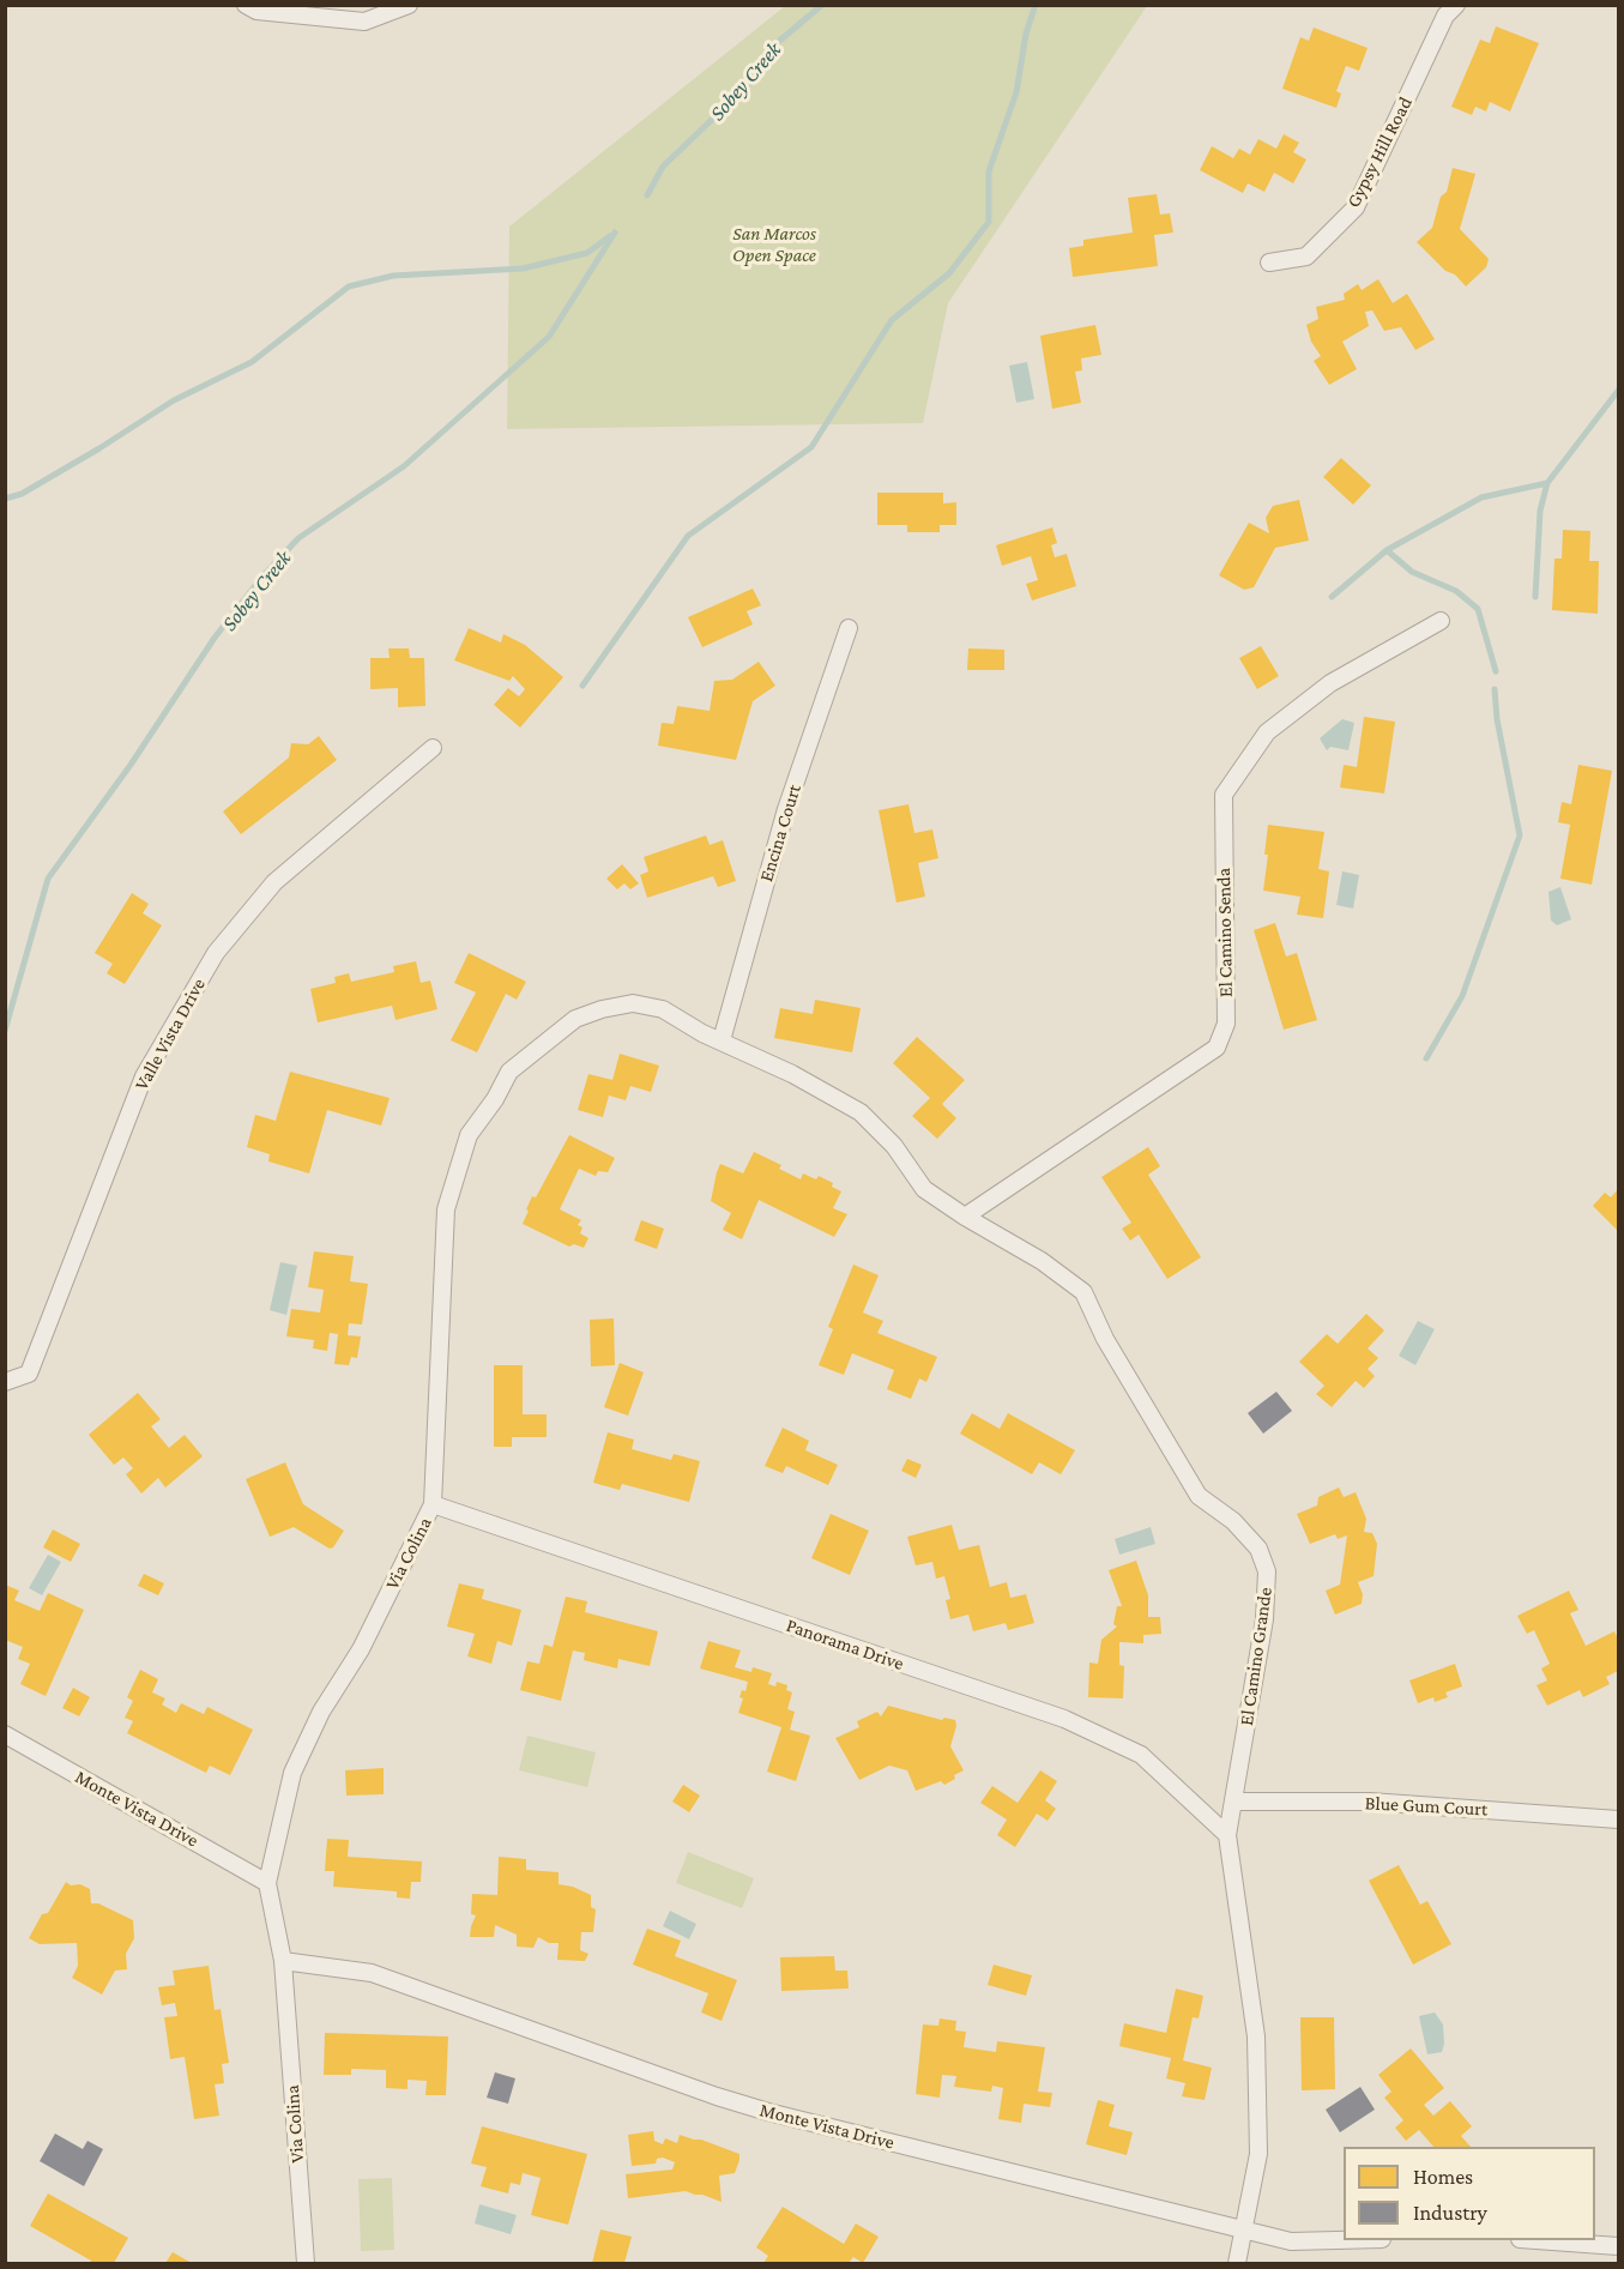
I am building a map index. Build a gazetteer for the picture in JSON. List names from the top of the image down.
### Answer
{
  "streets": {
    "street": [
      "Gypsy Hill Road",
      "Encina Court",
      "El Camino Senda",
      "Valle Vista Drive",
      "Via Colina",
      "Panorama Drive",
      "El Camino Grande",
      "Blue Gum Court",
      "Monte Vista Drive"
    ]
  },
  "crossings": [
    ["Encina Court", "Via Colina"],
    ["Encina Court", "El Camino Grande"],
    ["El Camino Senda", "El Camino Grande"],
    ["Via Colina", "Panorama Drive"],
    ["Via Colina", "El Camino Grande"],
    ["Via Colina", "Monte Vista Drive"],
    ["Panorama Drive", "El Camino Grande"],
    ["El Camino Grande", "Blue Gum Court"],
    ["El Camino Grande", "Monte Vista Drive"]
  ],
  "water": ["Sobey Creek"],
  "parks": ["San Marcos Open Space"],
  "legend": ["Homes", "Industry"]
}
